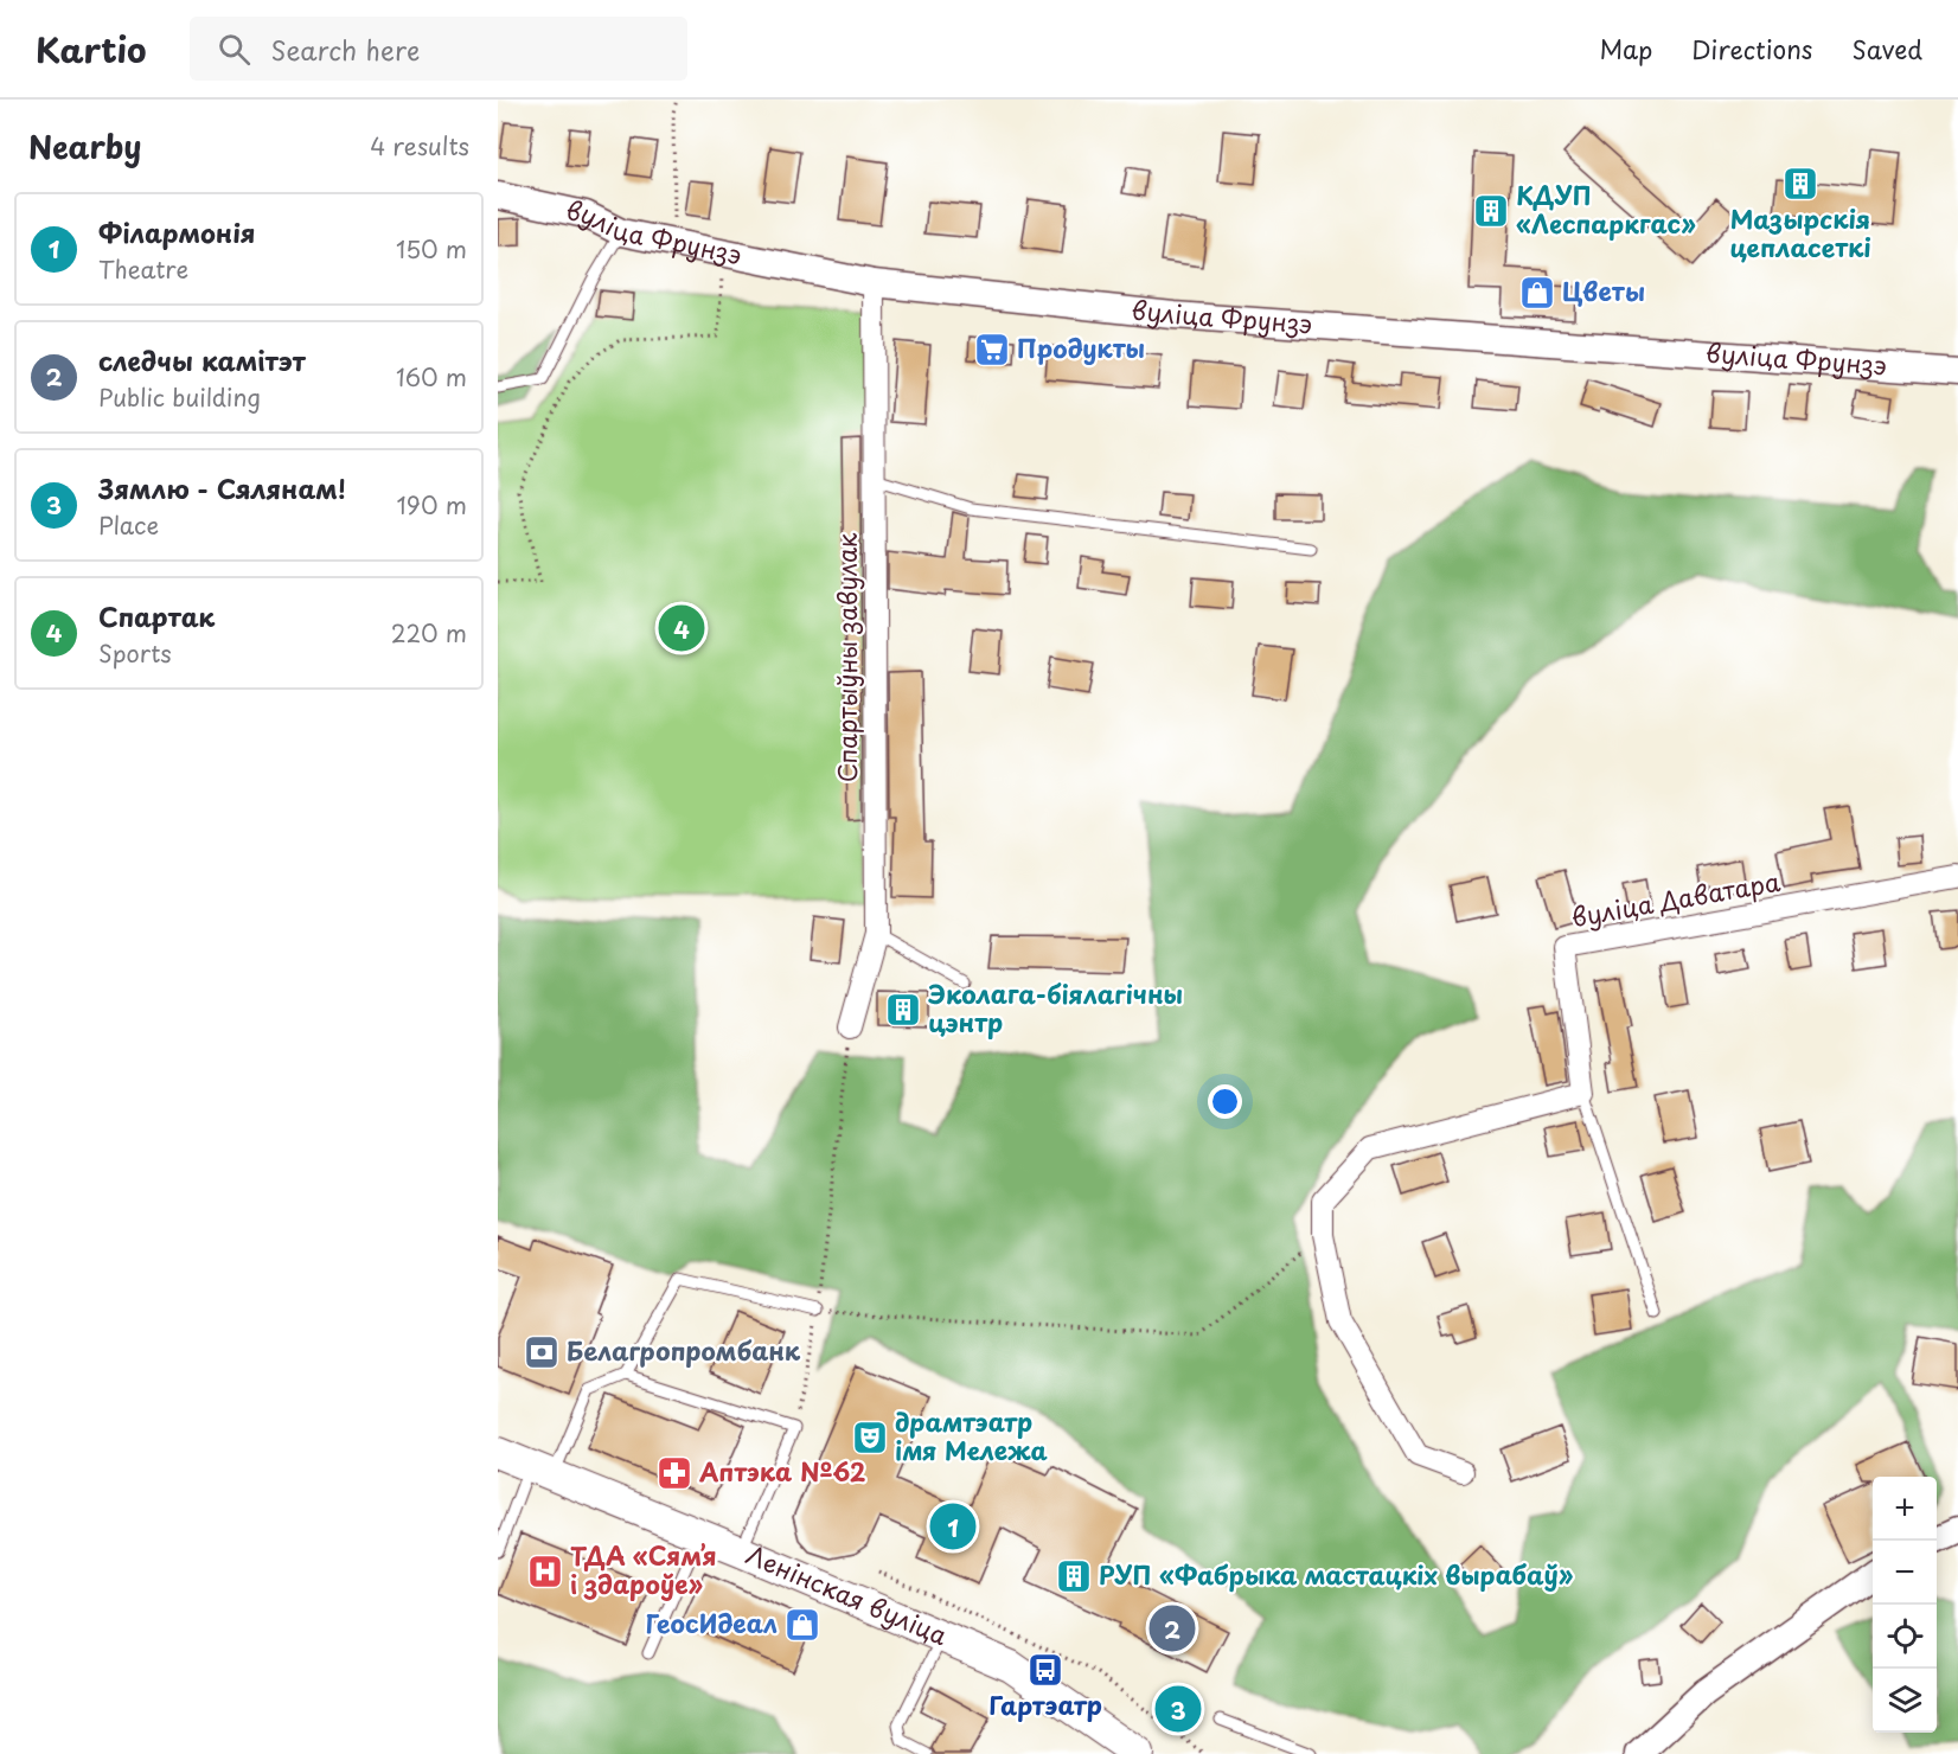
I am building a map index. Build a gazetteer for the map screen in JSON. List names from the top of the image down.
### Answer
{
  "streets": {
    "main road": ["Ленінская вуліца"],
    "street": ["вуліца Фрунзэ", "Спартыўны завулак", "вуліца Даватара"]
  },
  "crossings": [
    ["вуліца Фрунзэ", "Спартыўны завулак"]
  ],
  "places": {
    "building": [
      "Мазырскія цепласеткі",
      "КДУП «Леспаркгас»",
      "Эколага-біялагічны цэнтр",
      "РУП «Фабрыка мастацкіх вырабаў»"
    ],
    "shop": ["Цветы", "ГеосИдеал"],
    "supermarket": ["Продукты"],
    "bank": ["Белагропромбанк"],
    "theatre": ["драмтэатр імя Мележа"],
    "pharmacy": ["Аптэка №62"],
    "hospital": ["ТДА «Сямʼя і здароўе»"],
    "bus stop": ["Гартэатр"]
  },
  "page": {
    "header": "Kartio",
    "search": "Search here",
    "nav": ["Map", "Directions", "Saved"],
    "heading": ["Nearby", "4 results"],
    "list": [
      {
        "mark": "1",
        "name": "Філармонія",
        "note": "Theatre",
        "value": "150 m"
      },
      {
        "mark": "2",
        "name": "следчы камітэт",
        "note": "Public building",
        "value": "160 m"
      },
      {
        "mark": "3",
        "name": "Зямлю - Сялянам!",
        "note": "Place",
        "value": "190 m"
      },
      {
        "mark": "4",
        "name": "Спартак",
        "note": "Sports",
        "value": "220 m"
      }
    ],
    "pins": [
      "4",
      "1",
      "2",
      "3"
    ],
    "map_buttons": ["+", "−"]
  }
}
